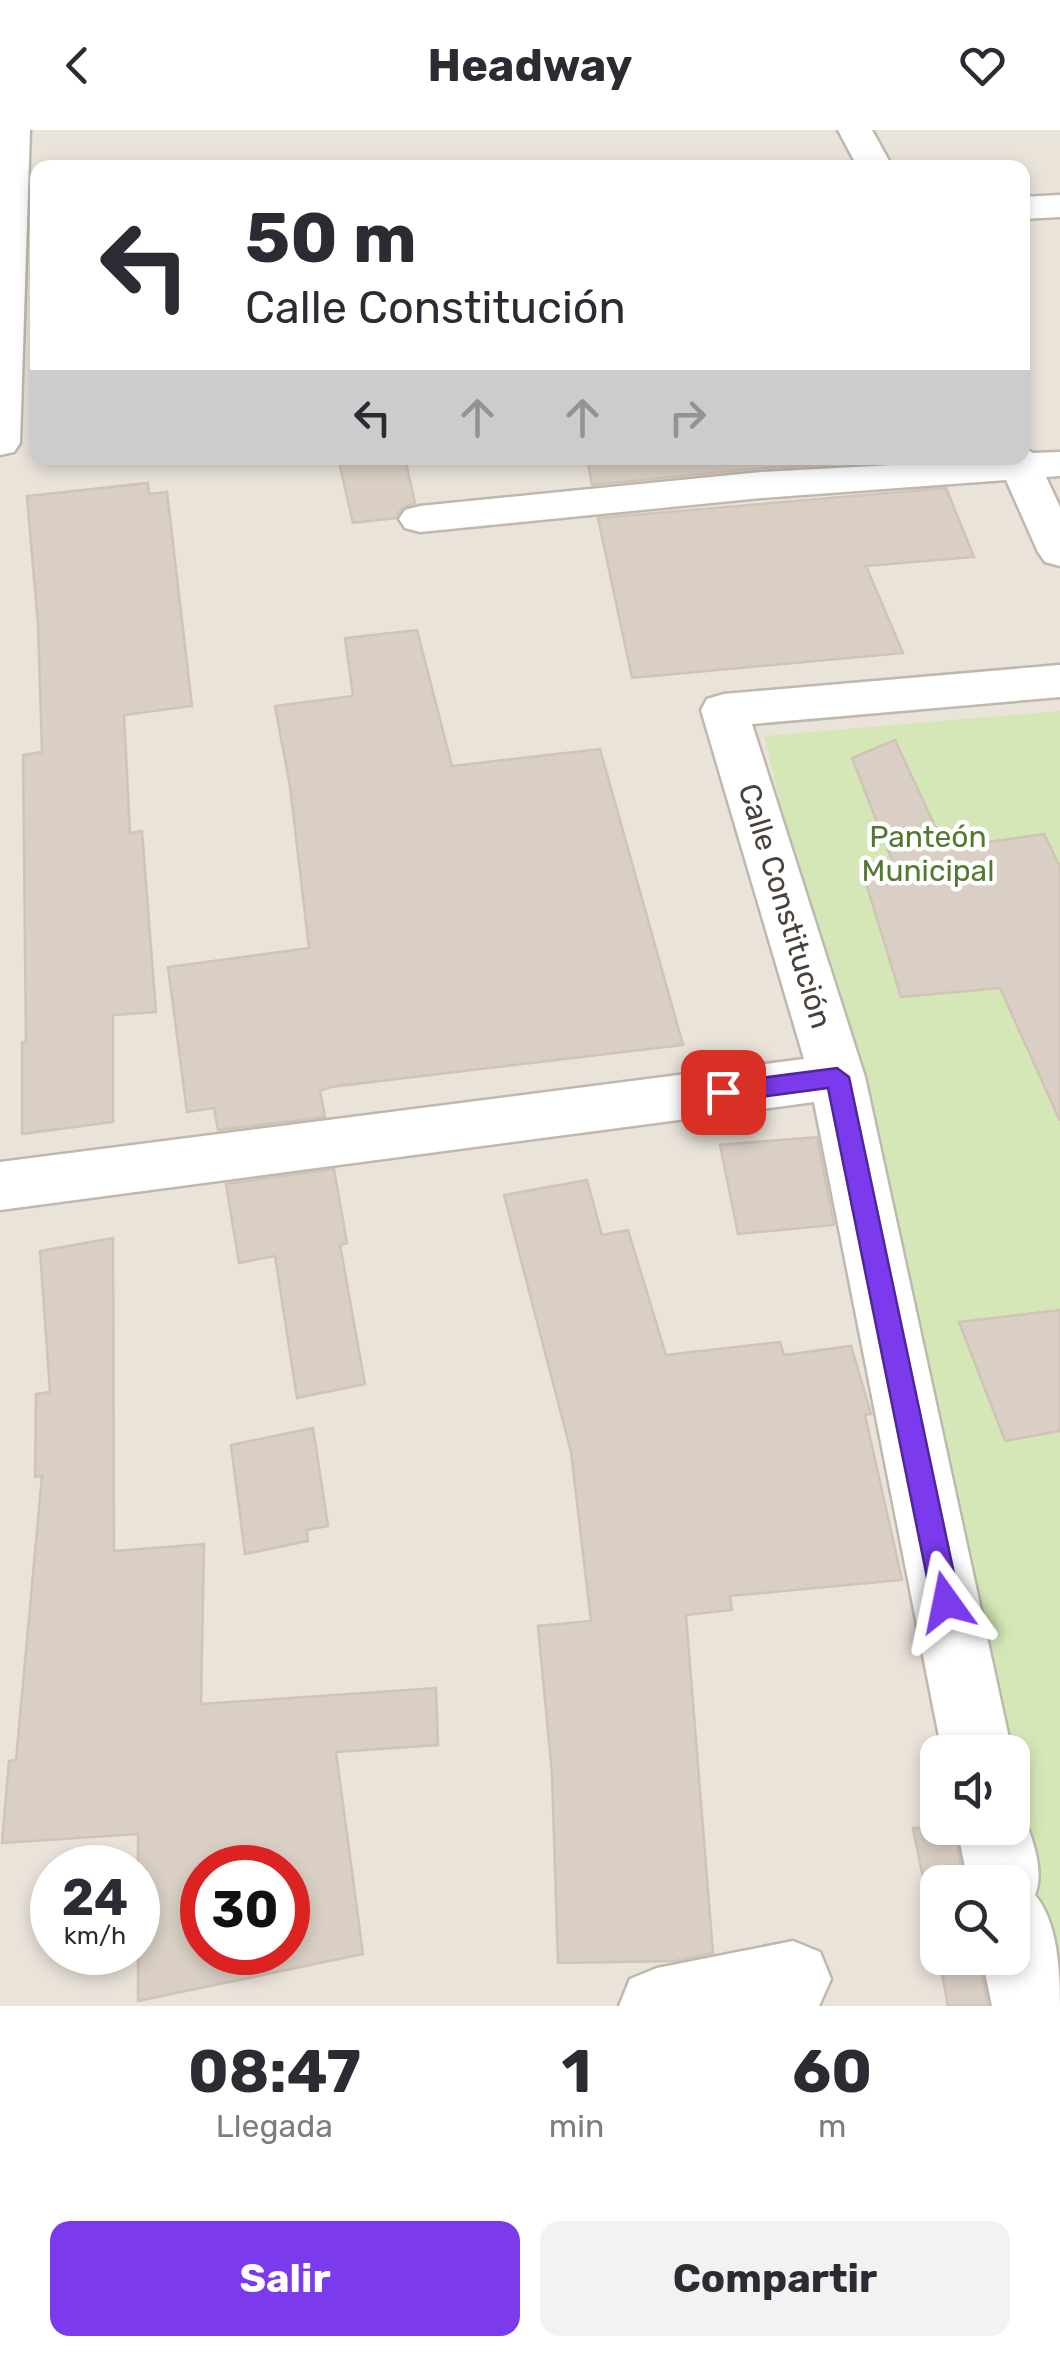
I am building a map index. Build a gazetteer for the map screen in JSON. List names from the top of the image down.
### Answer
{
  "streets": {
    "street": ["Calle Constitución"]
  },
  "parks": ["Panteón Municipal"],
  "page": {
    "header": "Headway",
    "turn": ["50 m", "Calle Constitución"],
    "speed": "24 km/h",
    "limit": "30",
    "eta": [
      "08:47",
      "Llegada",
      "1",
      "min",
      "60",
      "m"
    ],
    "buttons": ["Salir", "Compartir"]
  }
}
